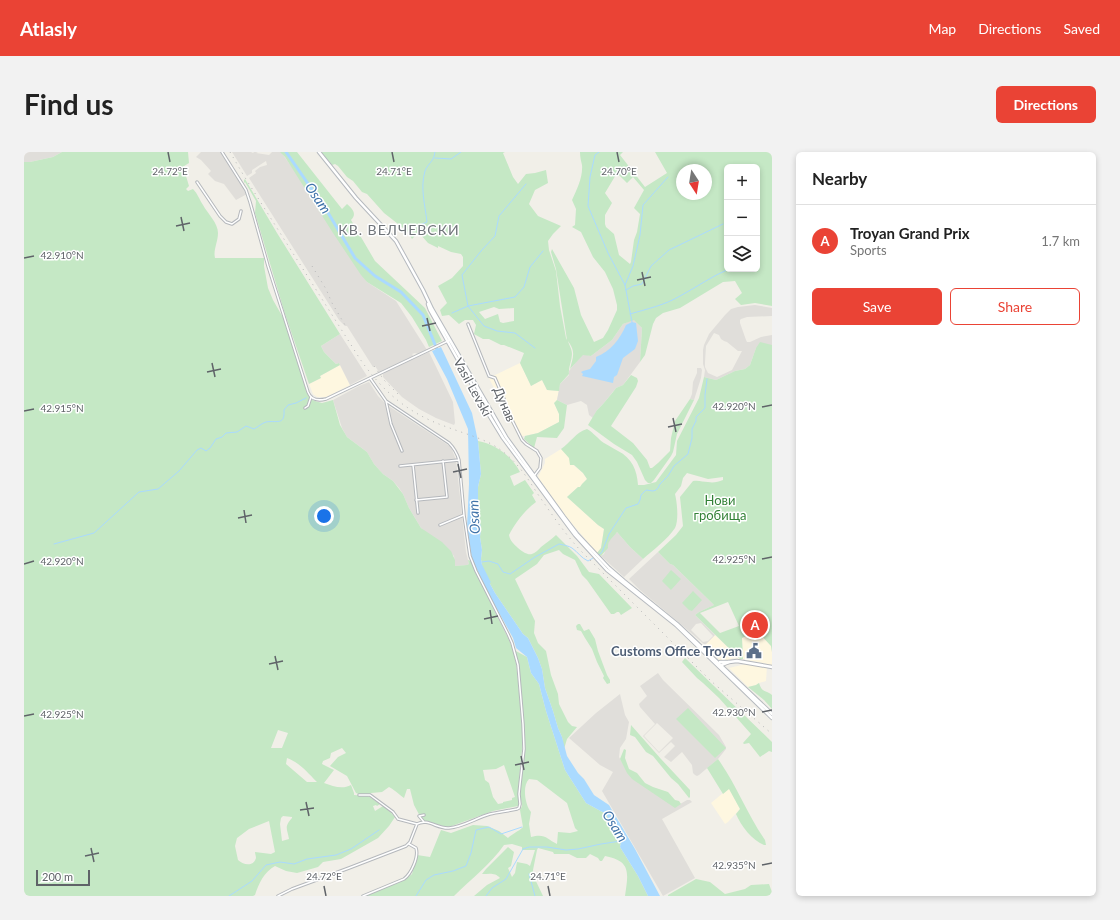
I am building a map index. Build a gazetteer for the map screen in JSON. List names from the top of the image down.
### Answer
{
  "streets": {
    "main road": ["Vasil Levski"],
    "street": ["Дунав"]
  },
  "crossings": [
    ["Vasil Levski", "Дунав"]
  ],
  "districts": ["КВ. ВЕЛЧЕВСКИ"],
  "water": ["Osam"],
  "parks": ["Нови гробища"],
  "places": {
    "public building": ["Customs Office Troyan"]
  },
  "scale_bar": "200 m",
  "north": "bottom",
  "page": {
    "header": "Atlasly",
    "nav": ["Map", "Directions", "Saved"],
    "buttons": [
      "Directions",
      ["Save", "Share"]
    ],
    "title": "Find us",
    "heading": "Nearby",
    "map_buttons": ["+", "−"],
    "list": [
      {
        "mark": "A",
        "name": "Troyan Grand Prix",
        "note": "Sports",
        "value": "1.7 km"
      }
    ],
    "pins": "A",
    "scale": "200 m"
  },
  "coordinates": [
    "24.72°E",
    "24.71°E",
    "24.70°E",
    "42.910°N",
    "42.920°N",
    "42.915°N",
    "42.925°N",
    "42.930°N",
    "42.935°N"
  ]
}
